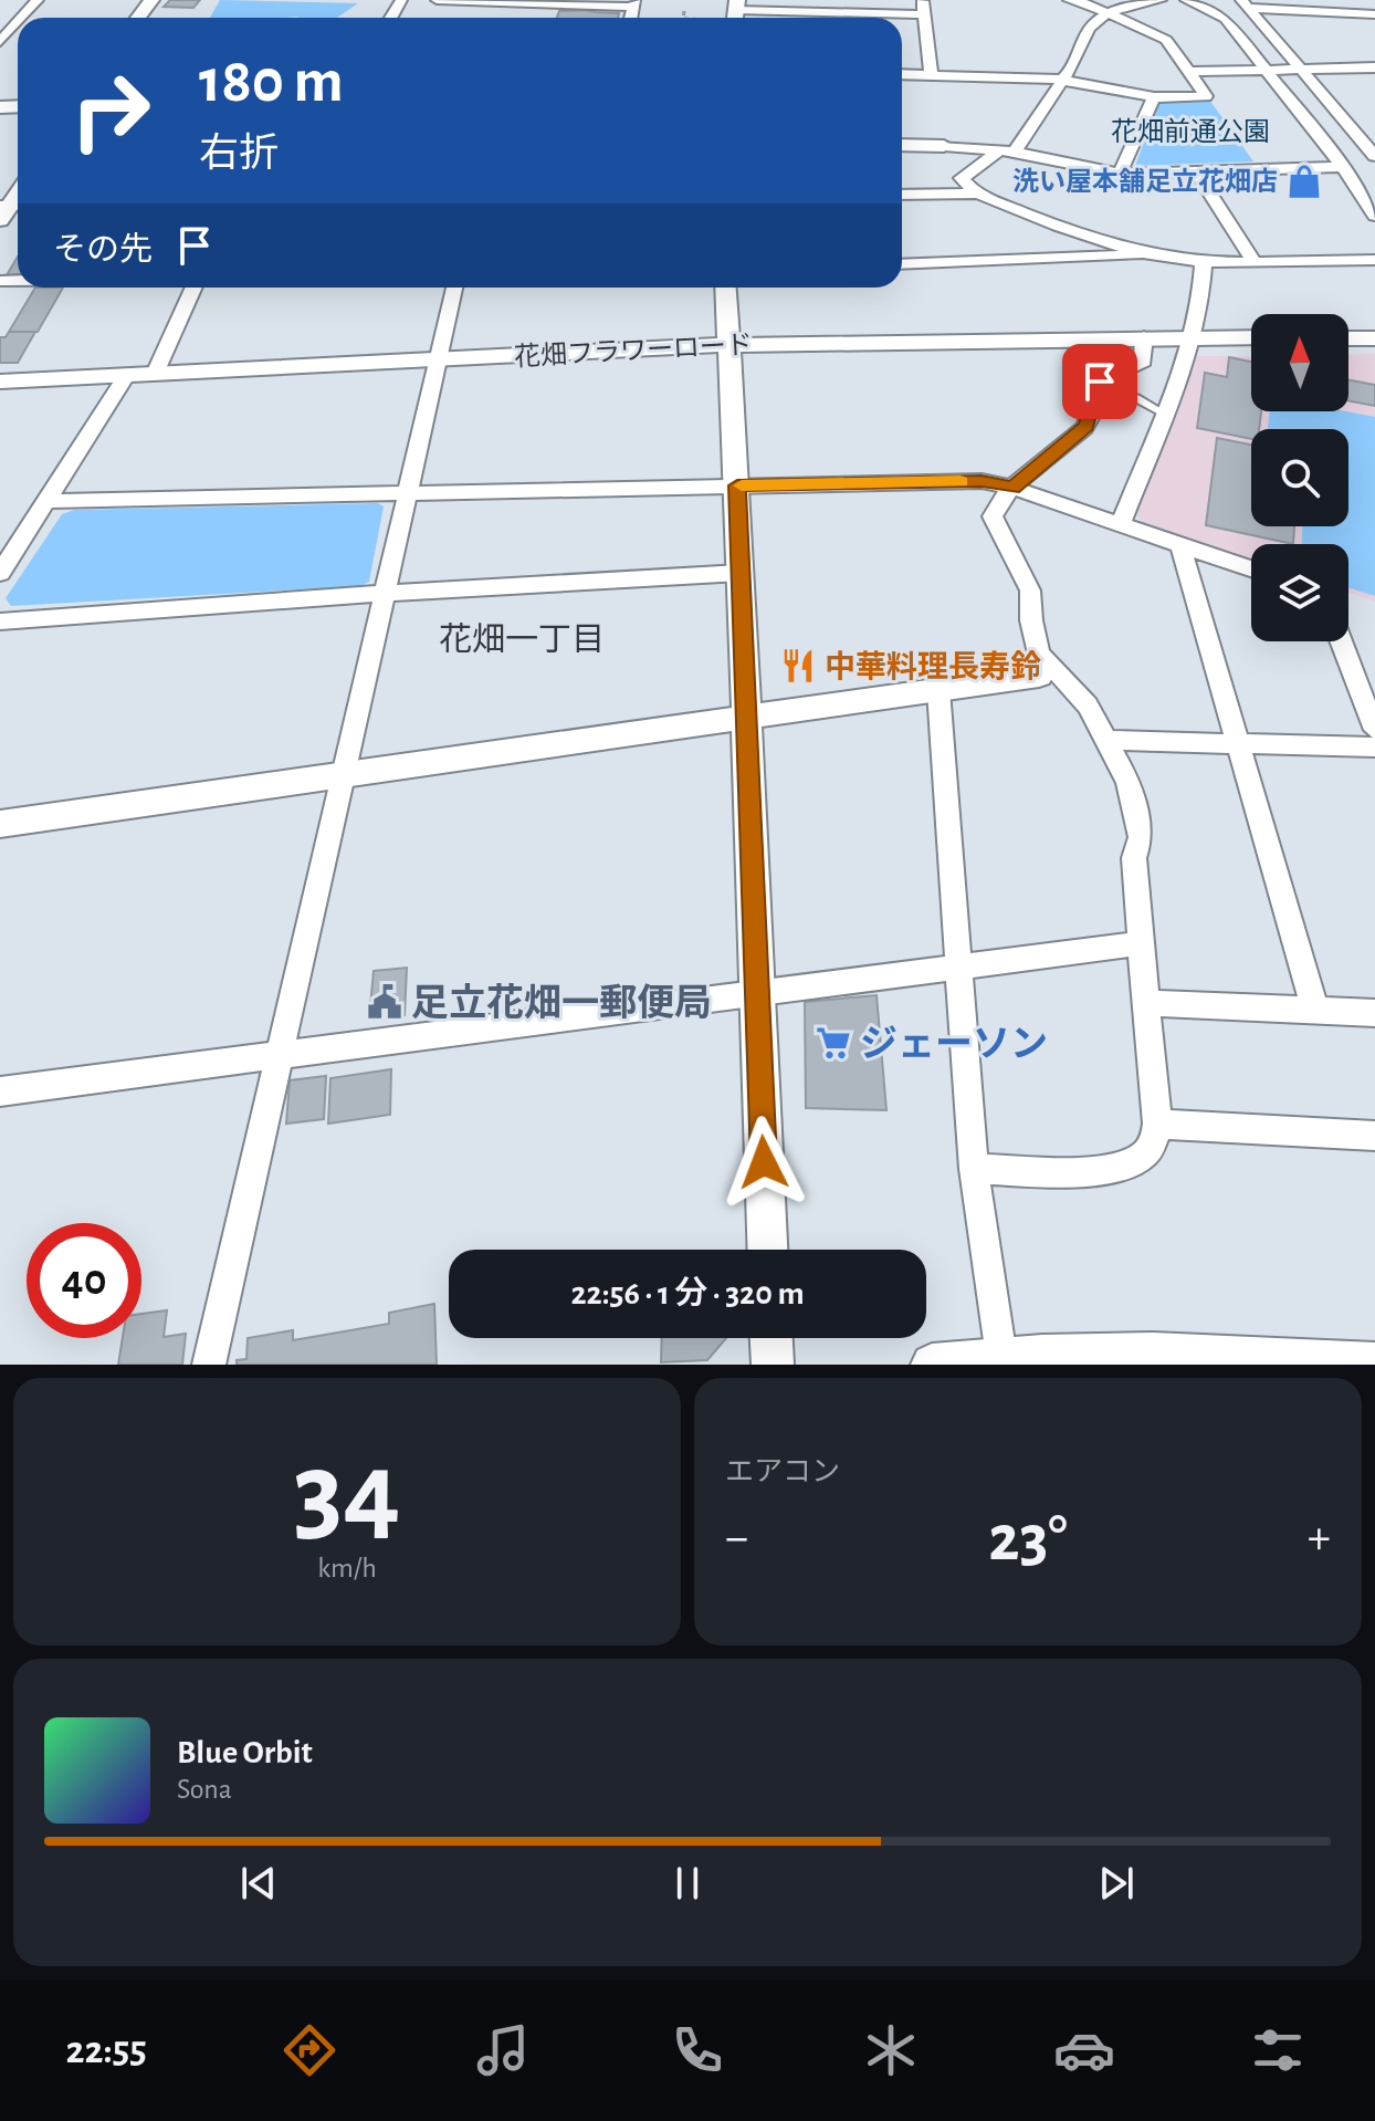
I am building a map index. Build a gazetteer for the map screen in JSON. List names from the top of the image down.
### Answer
{
  "streets": {
    "street": ["花畑フラワーロード"]
  },
  "districts": ["花畑一丁目"],
  "parks": ["花畑前通公園"],
  "places": {
    "shop": ["洗い屋本舗足立花畑店"],
    "restaurant": ["中華料理長寿鈴"],
    "public building": ["足立花畑一郵便局"],
    "supermarket": ["ジェーソン"]
  },
  "north": "top",
  "page": {
    "turn": ["180 m", "右折"],
    "then": "その先",
    "limit": "40",
    "trip": "22:56 · 1 分 · 320 m",
    "tile": [
      ["34", "km/h"],
      "エアコン"
    ],
    "heat": ["−", "23°", "+"],
    "song": ["Blue Orbit", "Sona"],
    "tabs": "22:55"
  }
}
